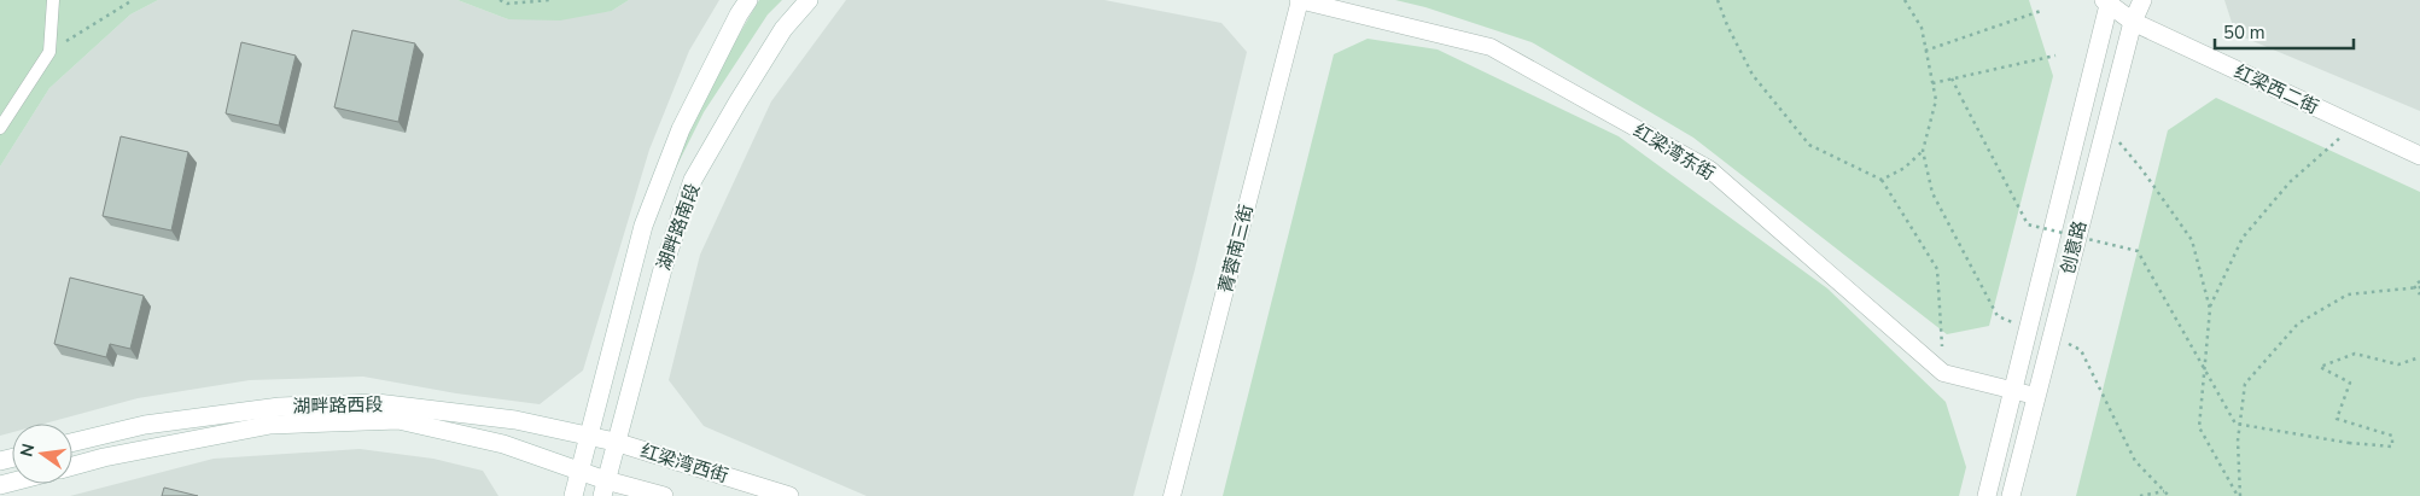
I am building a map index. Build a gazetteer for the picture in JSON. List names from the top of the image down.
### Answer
{
  "streets": {
    "main road": [
      "红梁西二街",
      "湖畔路南段",
      "创意路",
      "湖畔路西段",
      "红梁湾西街"
    ],
    "street": ["红梁湾东街", "菁蓉南三街"]
  },
  "crossings": [
    ["红梁西二街", "创意路"],
    ["红梁湾东街", "创意路"],
    ["红梁湾东街", "菁蓉南三街"],
    ["湖畔路南段", "湖畔路西段"],
    ["湖畔路南段", "红梁湾西街"],
    ["湖畔路西段", "红梁湾西街"]
  ],
  "scale_bar": "50 m",
  "north": "left"
}
